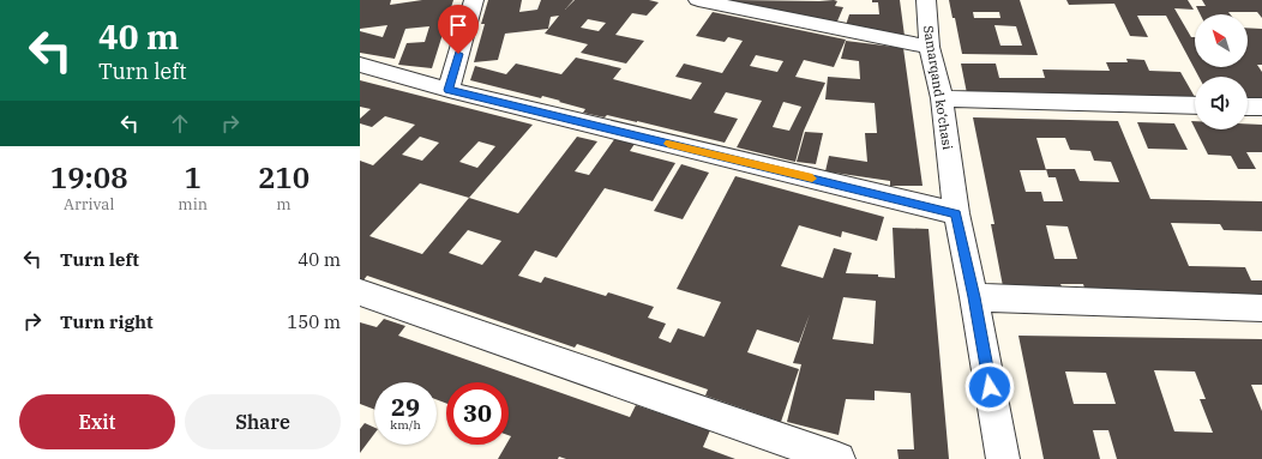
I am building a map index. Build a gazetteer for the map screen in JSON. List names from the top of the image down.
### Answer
{
  "streets": {
    "street": ["Samarqand ko‘chasi"]
  },
  "north": "top left",
  "page": {
    "turn": ["40 m", "Turn left"],
    "eta": [
      "19:08",
      "Arrival",
      "1",
      "min",
      "210",
      "m"
    ],
    "list": [
      {
        "name": "Turn left",
        "value": "40 m"
      },
      {
        "name": "Turn right",
        "value": "150 m"
      }
    ],
    "speed": "29 km/h",
    "limit": "30",
    "buttons": ["Exit", "Share"]
  }
}
